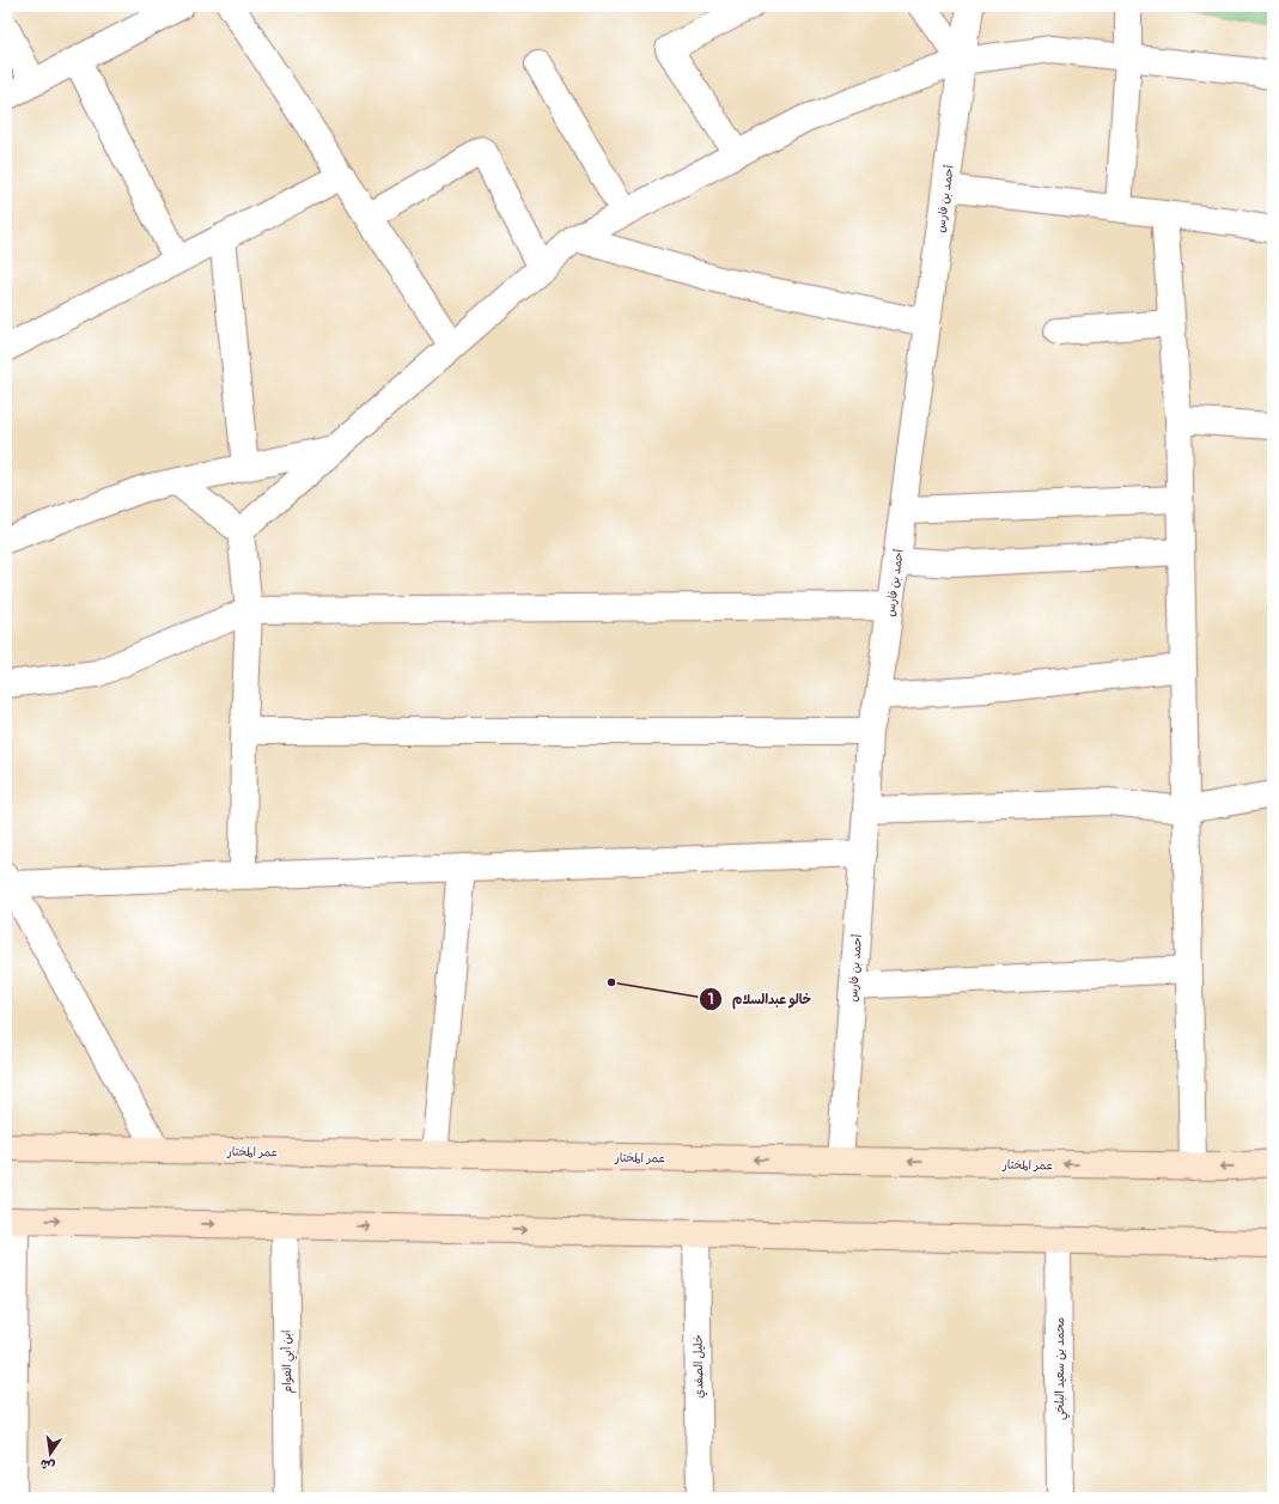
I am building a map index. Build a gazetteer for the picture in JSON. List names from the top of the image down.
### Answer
{
  "streets": {
    "street": [
      "أحمد بن فارس",
      "عمر المختار",
      "ابن أبي العوام",
      "خليل الصفدي",
      "محمد بن سعيد البلخي"
    ]
  },
  "crossings": [
    ["أحمد بن فارس", "عمر المختار"]
  ],
  "places": ["خالو عبدالسلام"],
  "north": "bottom"
}
